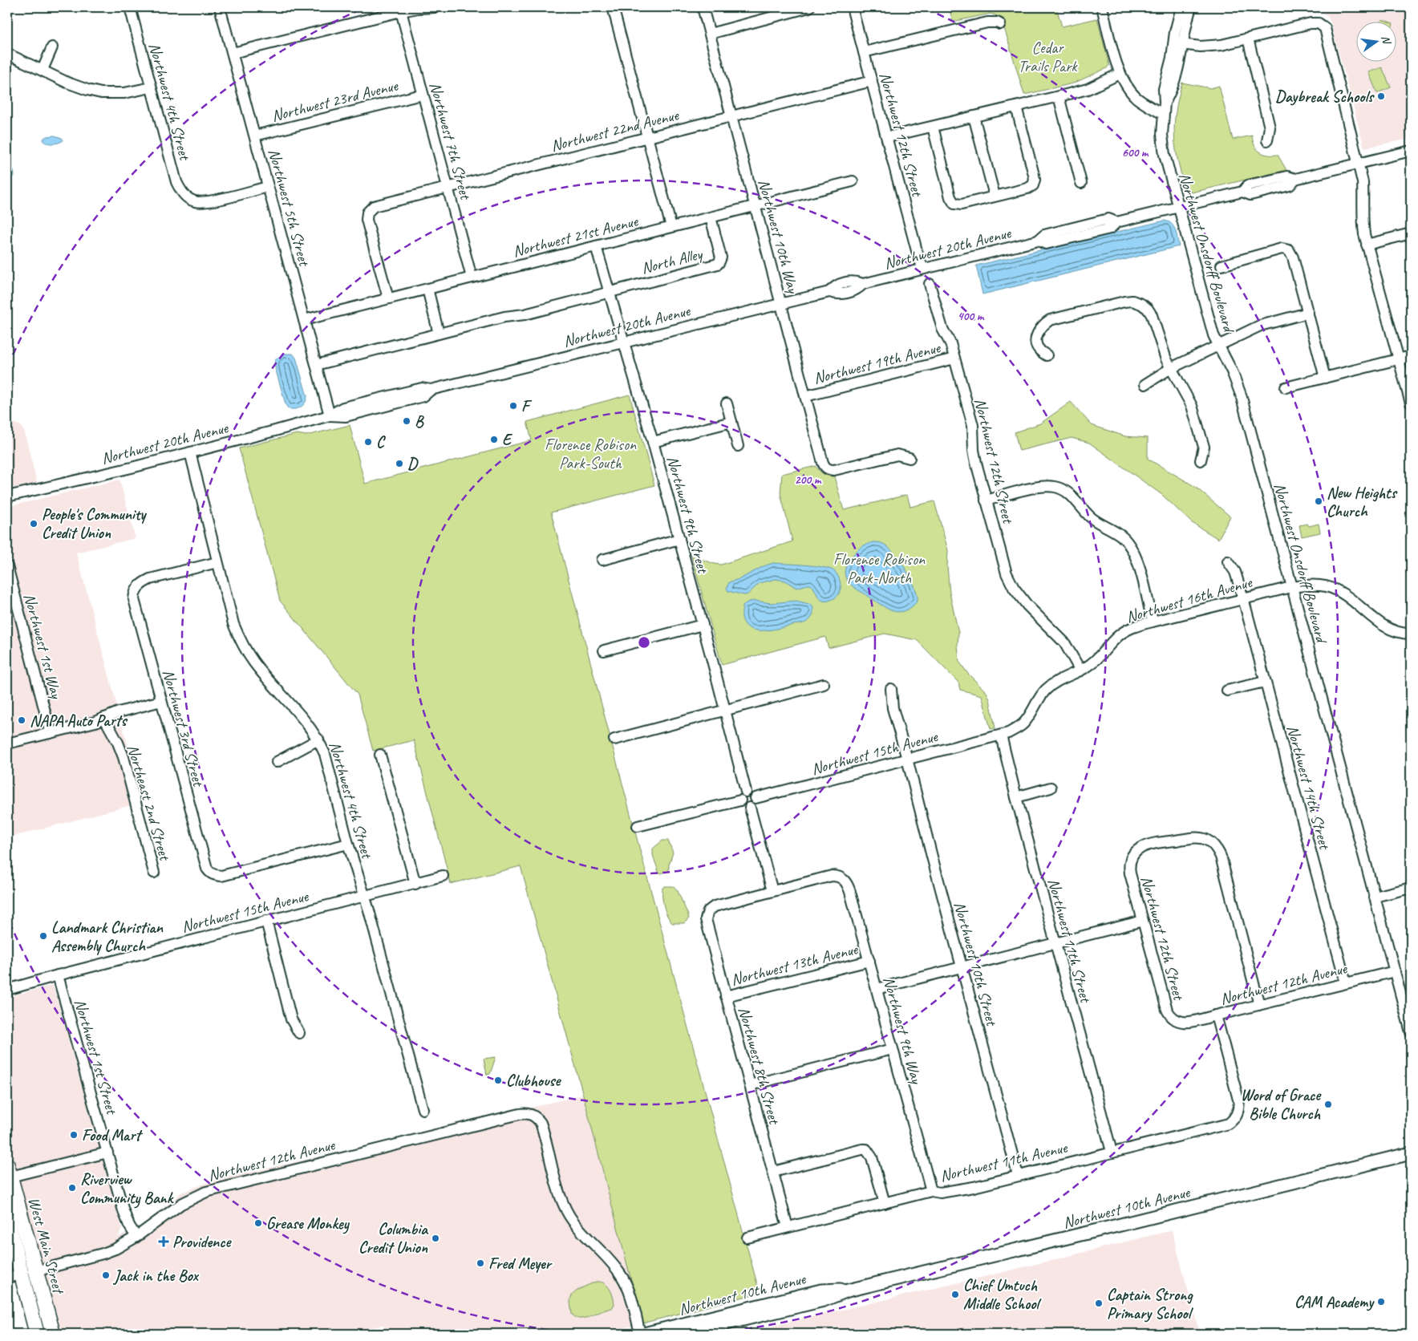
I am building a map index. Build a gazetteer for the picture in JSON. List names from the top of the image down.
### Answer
{
  "streets": {
    "highway": ["West Main Street"],
    "main road": ["Northwest 10th Avenue"],
    "street": [
      "Northwest 23rd Avenue",
      "Northwest 4th Street",
      "Northwest 22nd Avenue",
      "Northwest 12th Street",
      "Northwest 7th Street",
      "Northwest 5th Street",
      "Northwest 21st Avenue",
      "Northwest 10th Way",
      "Northwest 20th Avenue",
      "Northwest Onsdorff Boulevard",
      "North Alley",
      "Northwest 19th Avenue",
      "Northwest 9th Street",
      "Northwest 16th Avenue",
      "Northwest 1st Way",
      "Northwest 3rd Street",
      "Northwest 15th Avenue",
      "Northwest 14th Street",
      "Northeast 2nd Street",
      "Northwest 11th Street",
      "Northwest 10th Street",
      "Northwest 13th Avenue",
      "Northwest 12th Avenue",
      "Northwest 9th Way",
      "Northwest 1st Street",
      "Northwest 8th Street",
      "Northwest 11th Avenue"
    ]
  },
  "crossings": [
    ["Northwest 23rd Avenue", "Northwest 7th Street"],
    ["Northwest 23rd Avenue", "Northwest 5th Street"],
    ["Northwest 4th Street", "Northwest 5th Street"],
    ["Northwest 4th Street", "Northwest 20th Avenue"],
    ["Northwest 4th Street", "Northwest 3rd Street"],
    ["Northwest 4th Street", "Northwest 15th Avenue"],
    ["Northwest 22nd Avenue", "Northwest 12th Street"],
    ["Northwest 22nd Avenue", "Northwest 7th Street"],
    ["Northwest 22nd Avenue", "Northwest 21st Avenue"],
    ["Northwest 22nd Avenue", "Northwest 10th Way"],
    ["Northwest 12th Street", "Northwest 20th Avenue"],
    ["Northwest 12th Street", "Northwest 19th Avenue"],
    ["Northwest 12th Street", "Northwest 16th Avenue"],
    ["Northwest 12th Street", "Northwest 12th Avenue"],
    ["Northwest 7th Street", "Northwest 21st Avenue"],
    ["Northwest 5th Street", "Northwest 21st Avenue"],
    ["Northwest 5th Street", "Northwest 20th Avenue"],
    ["Northwest 5th Street", "North Alley"],
    ["Northwest 21st Avenue", "Northwest 10th Way"],
    ["Northwest 21st Avenue", "North Alley"],
    ["Northwest 21st Avenue", "Northwest 9th Street"],
    ["Northwest 10th Way", "Northwest 20th Avenue"],
    ["Northwest 10th Way", "Northwest 19th Avenue"],
    ["Northwest 20th Avenue", "Northwest Onsdorff Boulevard"],
    ["Northwest 20th Avenue", "Northwest 9th Street"],
    ["Northwest Onsdorff Boulevard", "Northwest 16th Avenue"],
    ["Northwest Onsdorff Boulevard", "Northwest 12th Avenue"],
    ["North Alley", "Northwest 9th Street"],
    ["Northwest 9th Street", "Northwest 15th Avenue"],
    ["Northwest 16th Avenue", "Northwest 15th Avenue"],
    ["Northwest 16th Avenue", "Northwest 14th Street"],
    ["Northwest 16th Avenue", "Northwest 11th Street"],
    ["Northwest 15th Avenue", "Northwest 11th Street"],
    ["Northwest 15th Avenue", "Northwest 10th Street"],
    ["Northwest 15th Avenue", "Northwest 1st Street"],
    ["Northwest 14th Street", "Northwest 12th Avenue"],
    ["Northwest 11th Street", "Northwest 11th Avenue"],
    ["Northwest 10th Street", "Northwest 11th Avenue"],
    ["Northwest 13th Avenue", "Northwest 9th Way"],
    ["Northwest 13th Avenue", "Northwest 8th Street"],
    ["Northwest 12th Avenue", "Northwest 1st Street"],
    ["Northwest 12th Avenue", "Northwest 11th Avenue"],
    ["Northwest 12th Avenue", "West Main Street"],
    ["Northwest 9th Way", "Northwest 8th Street"],
    ["Northwest 9th Way", "Northwest 11th Avenue"],
    ["Northwest 8th Street", "Northwest 11th Avenue"]
  ],
  "parks": ["Cedar Trails Park", "Florence Robison Park-South", "Florence Robison Park-North"],
  "places": {
    "other": [
      "Daybreak Schools",
      "F",
      "B",
      "E",
      "C",
      "D",
      "New Heights Church",
      "People's Community Credit Union",
      "NAPA Auto Parts",
      "Landmark Christian Assembly Church",
      "Clubhouse",
      "Word of Grace Bible Church",
      "Food Mart",
      "Riverview Community Bank",
      "Grease Monkey",
      "Columbia Credit Union",
      "Fred Meyer",
      "Jack in the Box",
      "Chief Umtuch Middle School",
      "CAM Academy",
      "Captain Strong Primary School"
    ],
    "health": ["Providence"]
  },
  "north": "right",
  "rings": ["600 m", "400 m", "200 m"]
}
